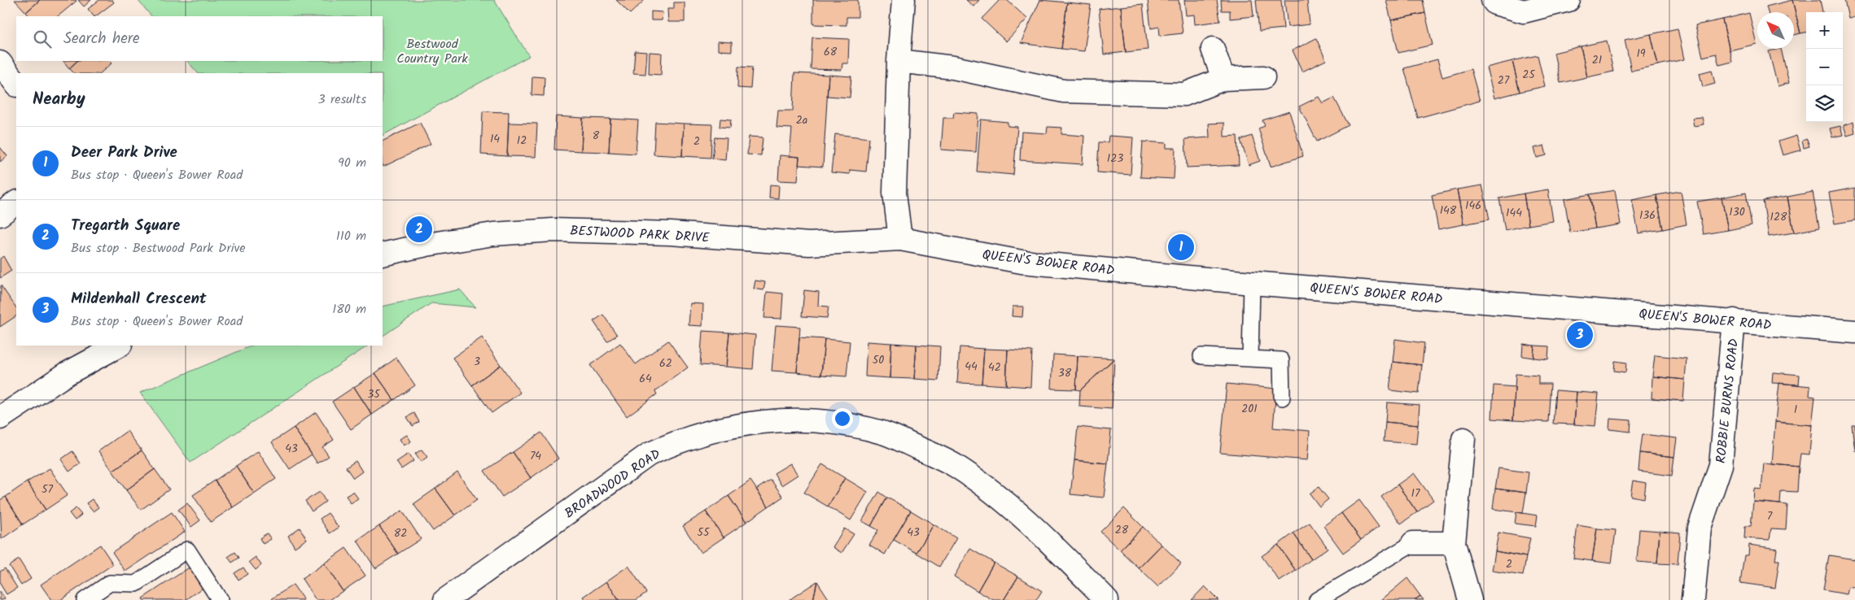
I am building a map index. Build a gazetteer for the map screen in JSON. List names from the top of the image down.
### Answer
{
  "streets": {
    "street": [
      "BESTWOOD PARK DRIVE",
      "QUEEN'S BOWER ROAD",
      "ROBBIE BURNS ROAD",
      "BROADWOOD ROAD"
    ]
  },
  "crossings": [
    ["BESTWOOD PARK DRIVE", "QUEEN'S BOWER ROAD"],
    ["QUEEN'S BOWER ROAD", "ROBBIE BURNS ROAD"]
  ],
  "parks": ["Bestwood Country Park"],
  "house_numbers": [
    "68",
    "19",
    "21",
    "25",
    "27",
    "2a",
    "8",
    "14",
    "12",
    "2",
    "123",
    "146",
    "148",
    "130",
    "144",
    "136",
    "128",
    "50",
    "3",
    "62",
    "44",
    "42",
    "38",
    "64",
    "35",
    "201",
    "1",
    "43",
    "74",
    "57",
    "17",
    "7",
    "28",
    "55",
    "43",
    "82",
    "2"
  ],
  "north": "top left",
  "page": {
    "map_buttons": ["+", "−"],
    "search": "Search here",
    "heading": ["Nearby", "3 results"],
    "list": [
      {
        "mark": "1",
        "name": "Deer Park Drive",
        "note": "Bus stop · Queen's Bower Road",
        "value": "90 m"
      },
      {
        "mark": "2",
        "name": "Tregarth Square",
        "note": "Bus stop · Bestwood Park Drive",
        "value": "110 m"
      },
      {
        "mark": "3",
        "name": "Mildenhall Crescent",
        "note": "Bus stop · Queen's Bower Road",
        "value": "180 m"
      }
    ],
    "pins": ["2", "1", "3"]
  }
}
